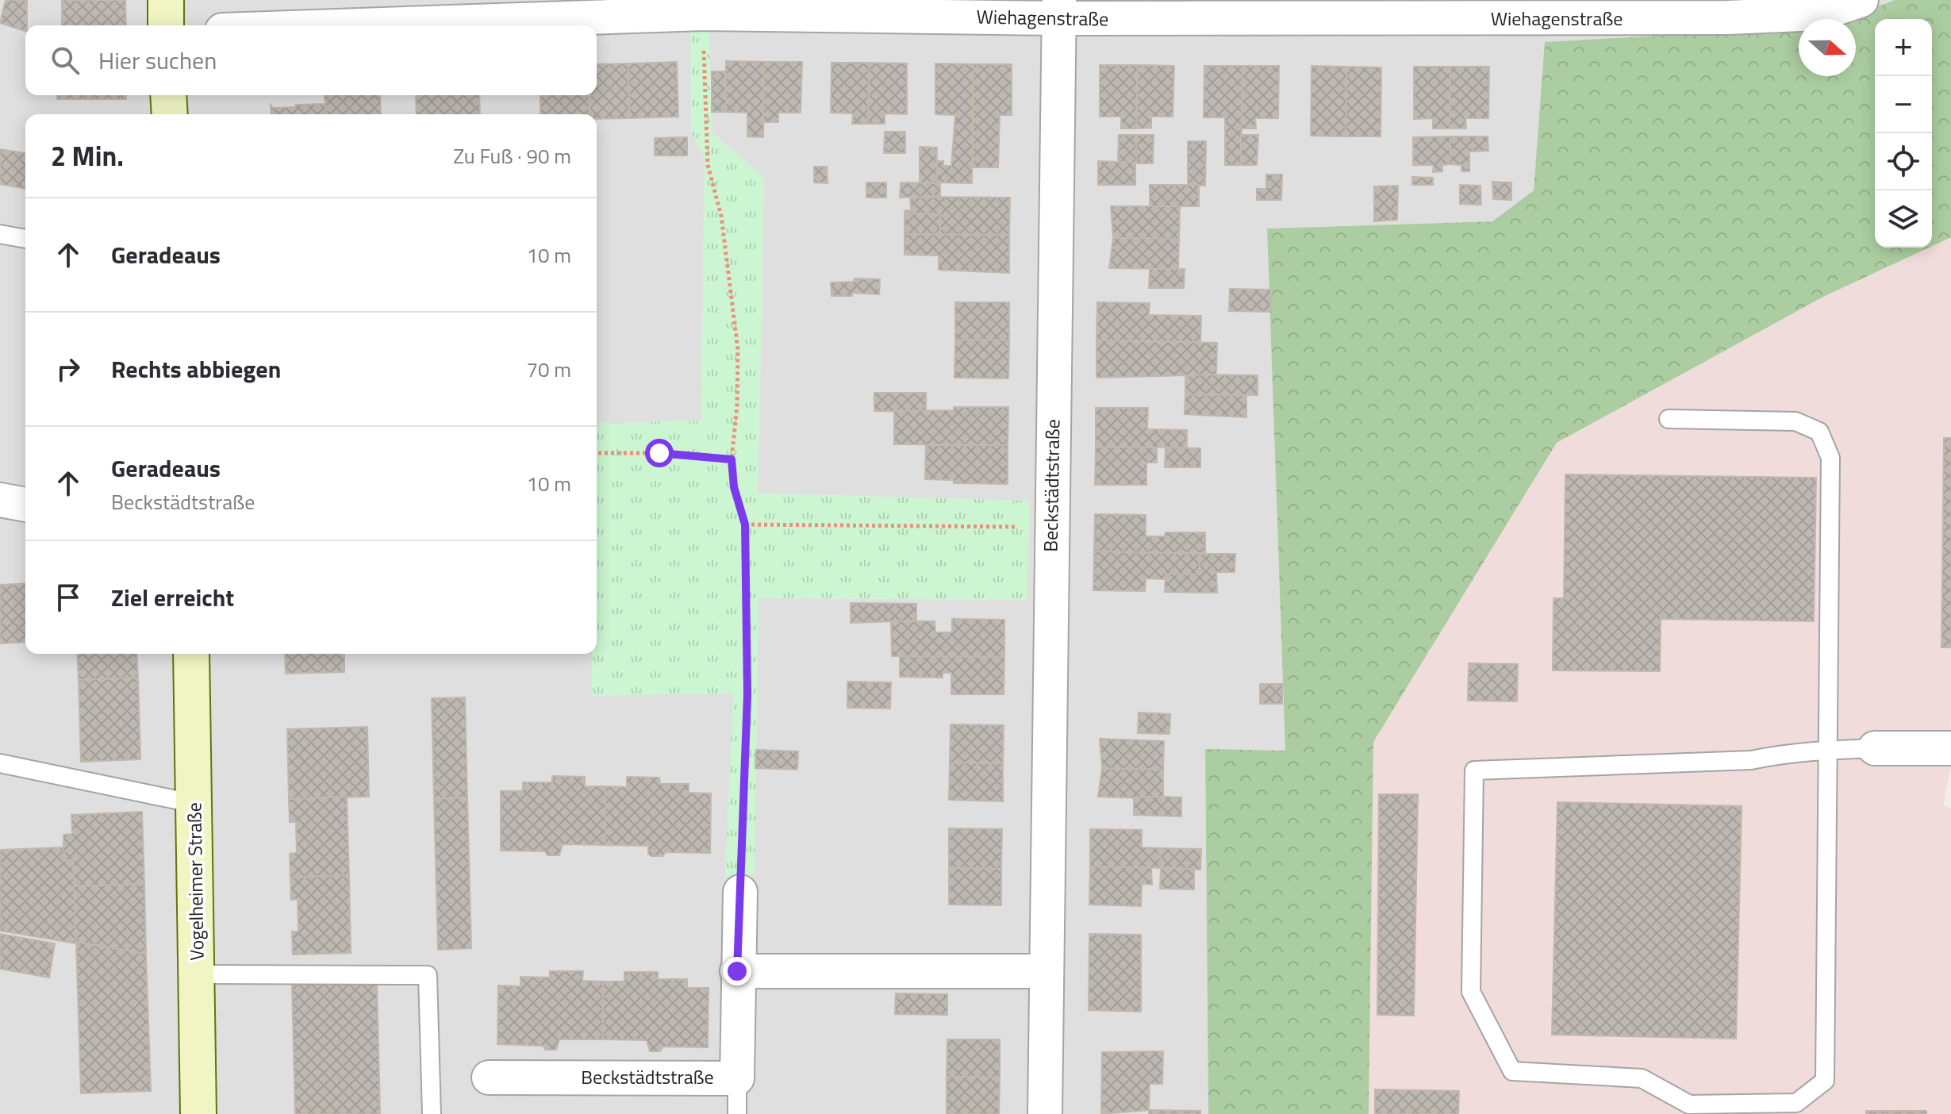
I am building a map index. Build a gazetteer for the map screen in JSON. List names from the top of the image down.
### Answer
{
  "streets": {
    "main road": ["Vogelheimer Straße"],
    "street": ["Wiehagenstraße", "Beckstädtstraße"]
  },
  "crossings": [
    ["Wiehagenstraße", "Beckstädtstraße"]
  ],
  "north": "right",
  "page": {
    "map_buttons": ["+", "−"],
    "search": "Hier suchen",
    "heading": ["2 Min.", "Zu Fuß · 90 m"],
    "list": [
      ["Geradeaus", "10 m"],
      ["Rechts abbiegen", "70 m"],
      ["Geradeaus", "Beckstädtstraße", "10 m"],
      "Ziel erreicht"
    ]
  }
}
